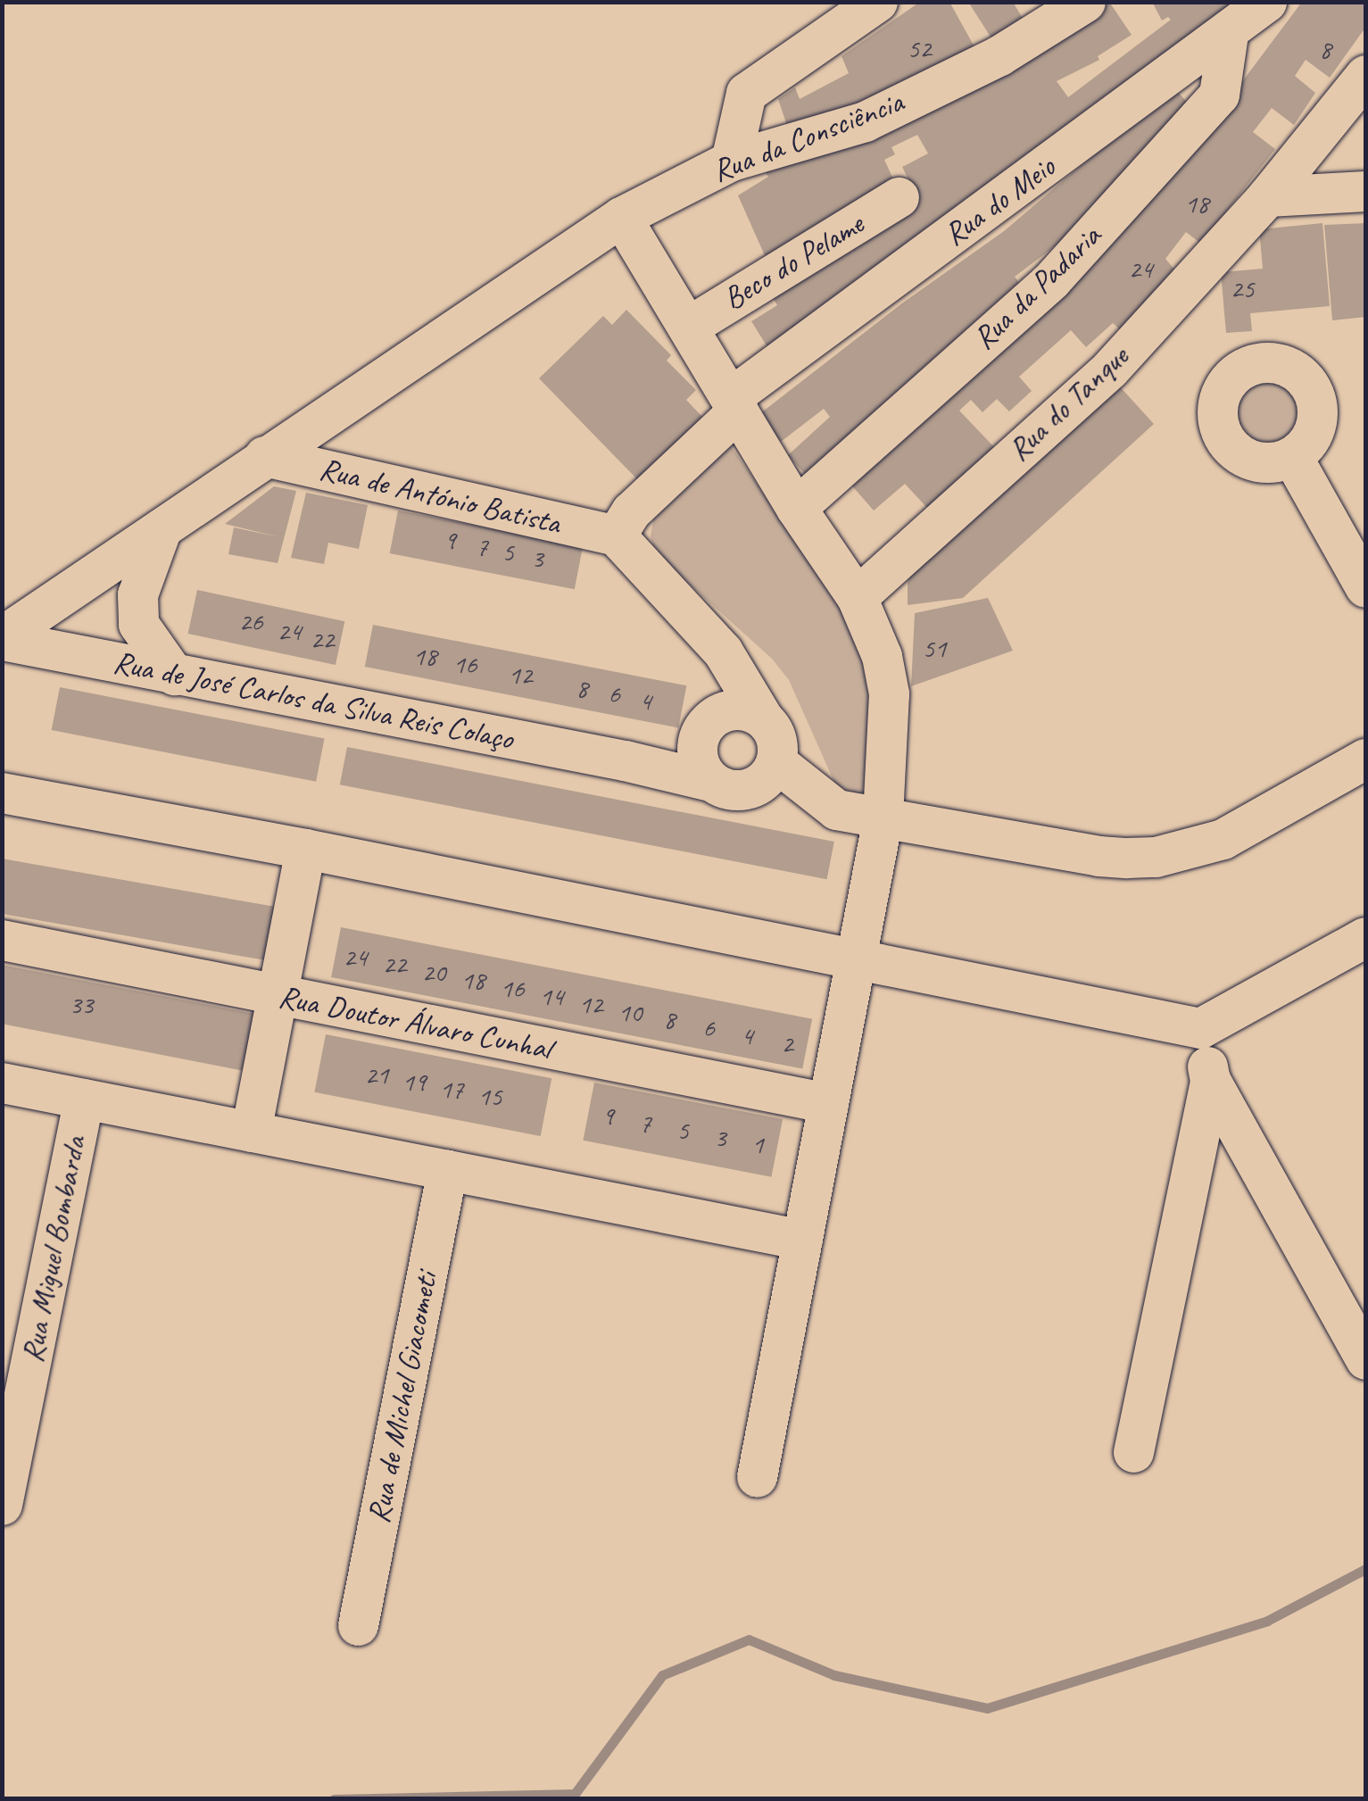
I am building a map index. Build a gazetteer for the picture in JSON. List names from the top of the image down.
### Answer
{
  "streets": {
    "street": [
      "Rua da Consciência",
      "Rua do Meio",
      "Beco do Pelame",
      "Rua da Padaria",
      "Rua do Tanque",
      "Rua de António Batista",
      "Rua de José Carlos da Silva Reis Colaço",
      "Rua Doutor Álvaro Cunhal",
      "Rua Miguel Bombarda",
      "Rua de Michel Giacometi"
    ]
  },
  "crossings": [
    ["Rua da Consciência", "Rua de António Batista"],
    ["Rua da Consciência", "Rua de José Carlos da Silva Reis Colaço"],
    ["Rua do Meio", "Rua da Padaria"],
    ["Rua do Meio", "Rua de António Batista"]
  ],
  "house_numbers": [
    "52",
    "8",
    "18",
    "24",
    "25",
    "9",
    "7",
    "5",
    "3",
    "26",
    "24",
    "22",
    "51",
    "18",
    "16",
    "12",
    "8",
    "6",
    "4",
    "24",
    "22",
    "20",
    "18",
    "16",
    "14",
    "33",
    "12",
    "10",
    "8",
    "6",
    "4",
    "2",
    "21",
    "19",
    "17",
    "15",
    "9",
    "7",
    "5",
    "3",
    "1"
  ]
}
